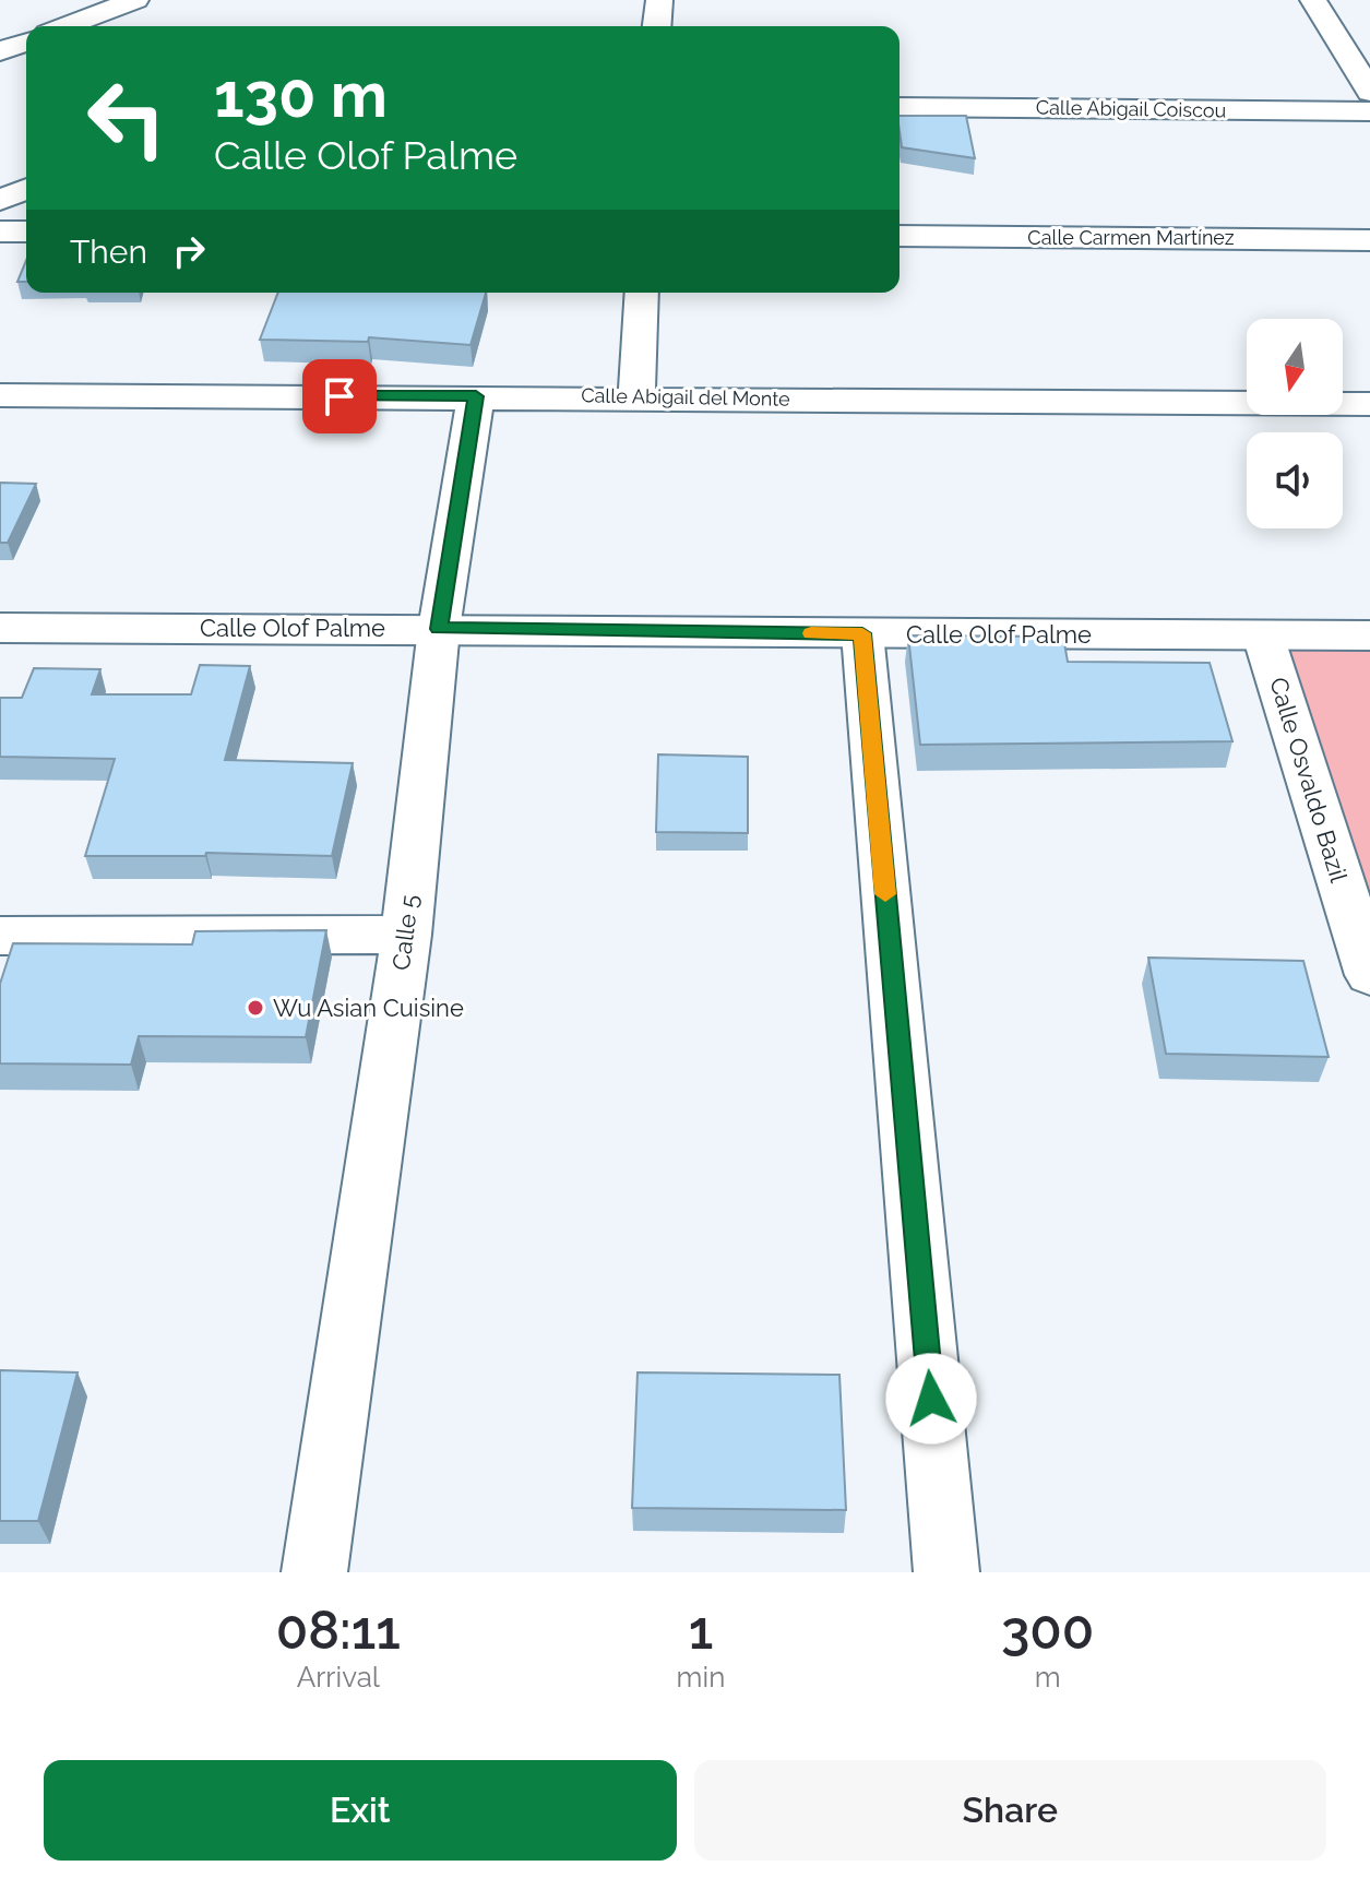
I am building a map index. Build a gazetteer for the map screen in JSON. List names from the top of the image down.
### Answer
{
  "streets": {
    "street": [
      "Calle Abigail Coiscou",
      "Calle Carmen Martínez",
      "Calle Abigail del Monte",
      "Calle Olof Palme",
      "Calle Osvaldo Bazil",
      "Calle 5"
    ]
  },
  "crossings": [
    ["Calle Abigail del Monte", "Calle 5"],
    ["Calle Olof Palme", "Calle Osvaldo Bazil"],
    ["Calle Olof Palme", "Calle 5"]
  ],
  "places": ["Wu Asian Cuisine"],
  "north": "bottom",
  "page": {
    "turn": ["130 m", "Calle Olof Palme"],
    "then": "Then",
    "eta": [
      "08:11",
      "Arrival",
      "1",
      "min",
      "300",
      "m"
    ],
    "buttons": ["Exit", "Share"]
  }
}
